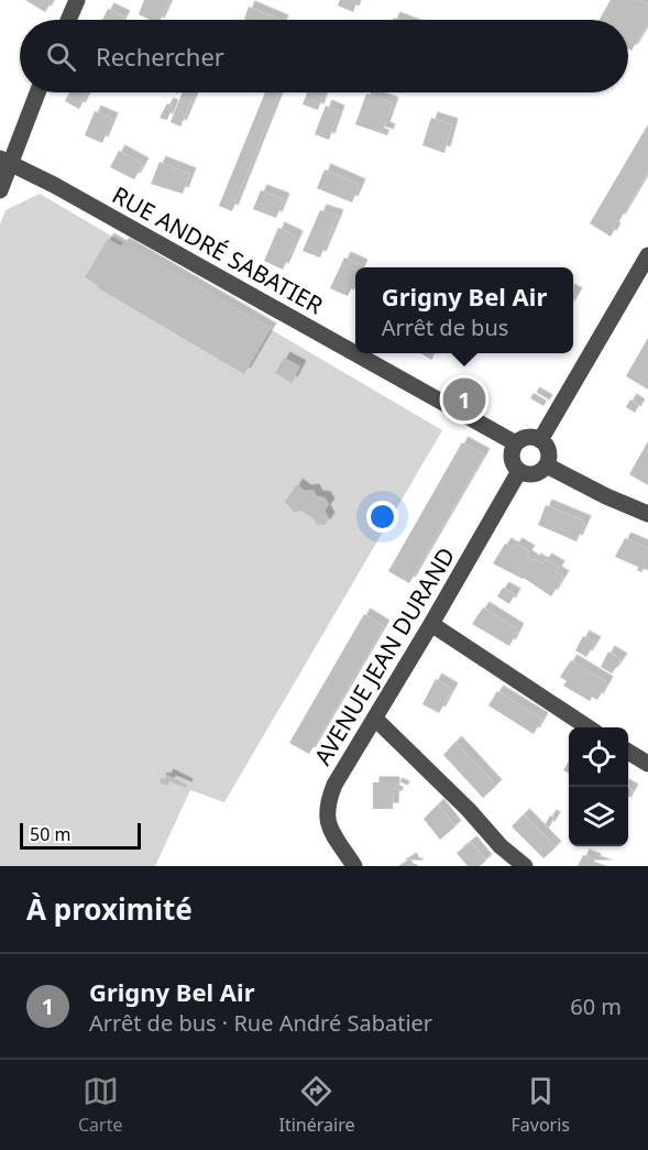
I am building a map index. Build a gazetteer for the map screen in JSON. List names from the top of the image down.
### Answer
{
  "streets": {
    "street": ["RUE ANDRÉ SABATIER", "AVENUE JEAN DURAND"]
  },
  "crossings": [
    ["RUE ANDRÉ SABATIER", "AVENUE JEAN DURAND"]
  ],
  "scale_bar": "50 m",
  "page": {
    "search": "Rechercher",
    "popup": ["Grigny Bel Air", "Arrêt de bus"],
    "pins": "1",
    "scale": "50 m",
    "heading": "À proximité",
    "list": [
      {
        "mark": "1",
        "name": "Grigny Bel Air",
        "note": "Arrêt de bus · Rue André Sabatier",
        "value": "60 m"
      }
    ],
    "nav": ["Carte", "Itinéraire", "Favoris"]
  }
}
